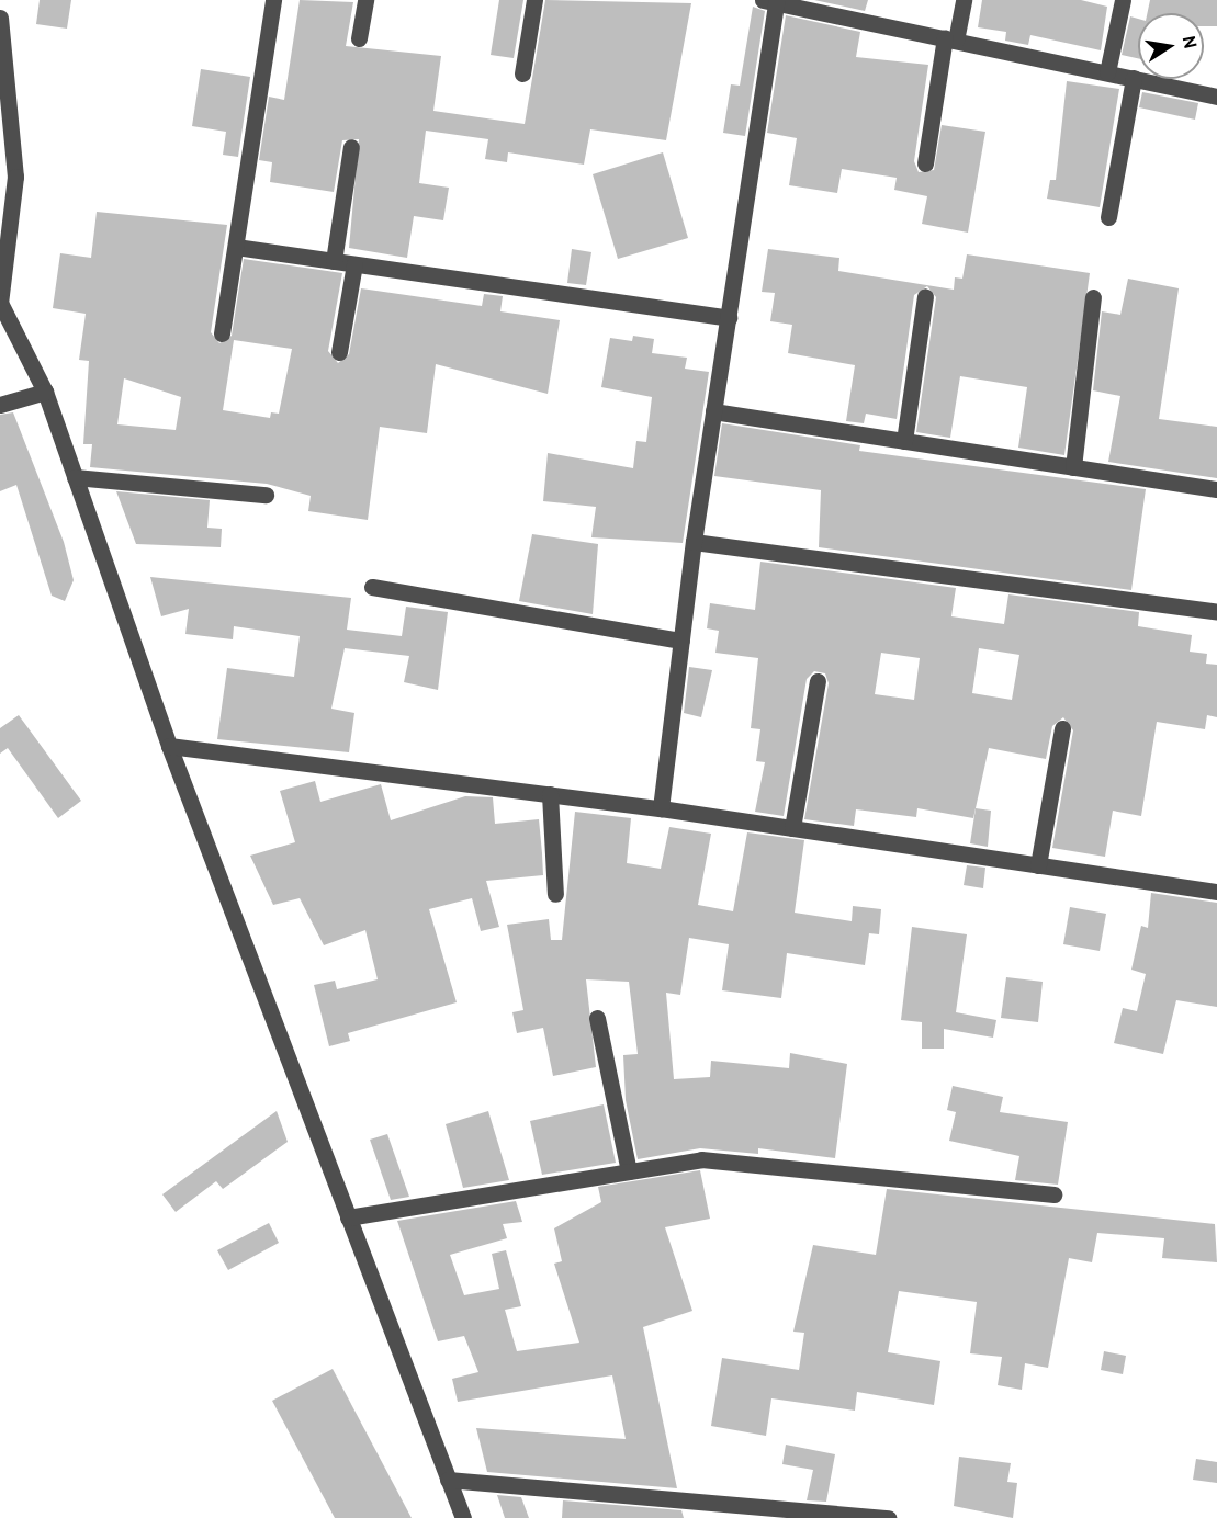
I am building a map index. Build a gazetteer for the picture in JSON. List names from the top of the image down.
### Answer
{
  "north": "right"
}
